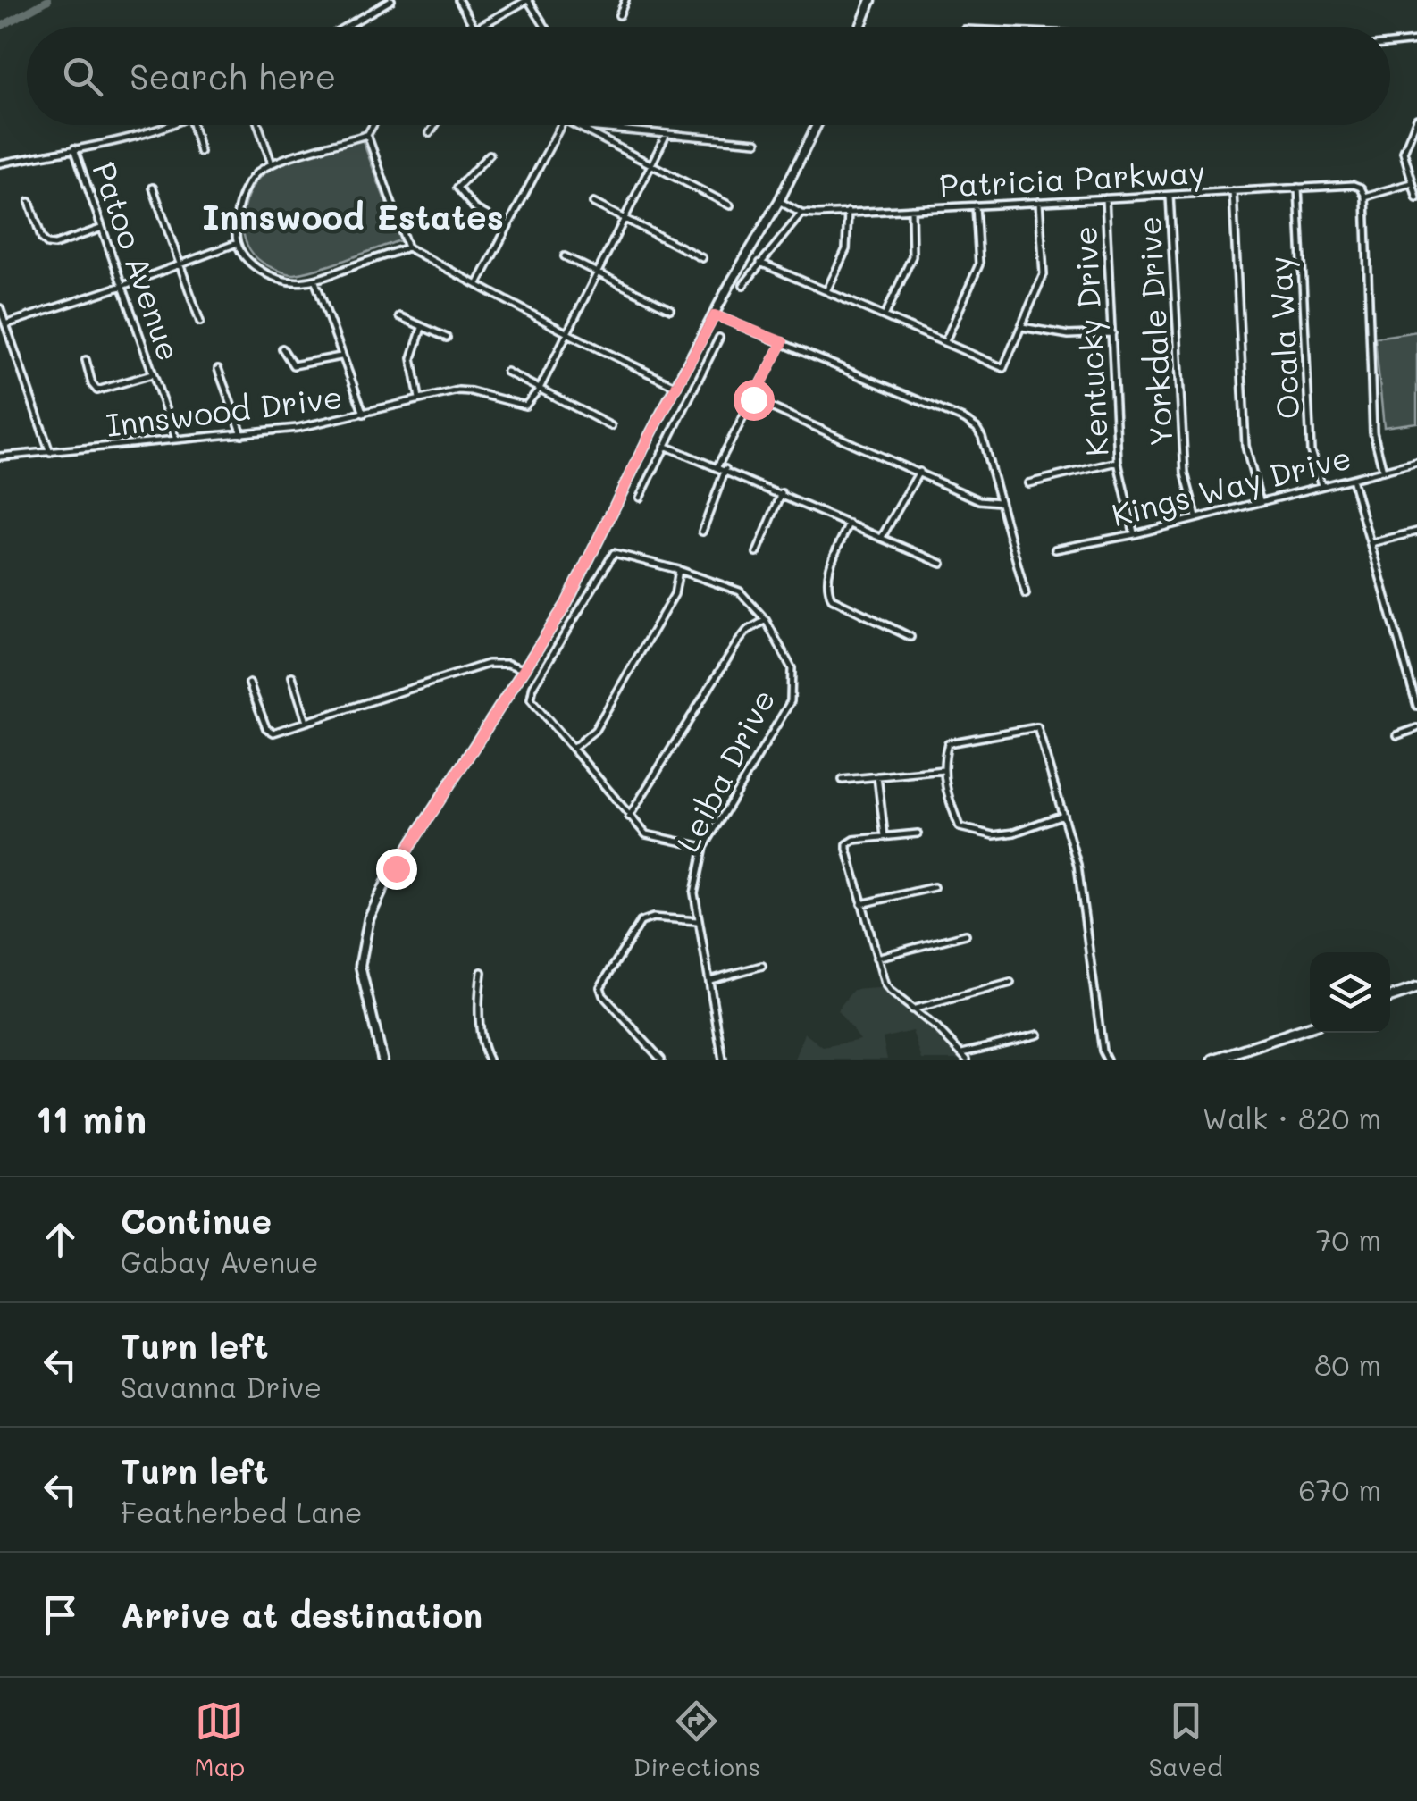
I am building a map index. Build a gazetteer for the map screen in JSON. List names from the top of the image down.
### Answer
{
  "streets": {
    "street": [
      "Patricia Parkway",
      "Patoo Avenue",
      "Yorkdale Drive",
      "Ocala Way",
      "Kentucky Drive",
      "Innswood Drive",
      "Kings Way Drive",
      "Leiba Drive"
    ]
  },
  "crossings": [
    ["Patricia Parkway", "Yorkdale Drive"],
    ["Patricia Parkway", "Ocala Way"],
    ["Patricia Parkway", "Kentucky Drive"],
    ["Patoo Avenue", "Innswood Drive"],
    ["Yorkdale Drive", "Kings Way Drive"],
    ["Ocala Way", "Kings Way Drive"],
    ["Kentucky Drive", "Kings Way Drive"]
  ],
  "districts": ["Innswood Estates"],
  "page": {
    "search": "Search here",
    "heading": ["11 min", "Walk · 820 m"],
    "list": [
      ["Continue", "Gabay Avenue", "70 m"],
      ["Turn left", "Savanna Drive", "80 m"],
      ["Turn left", "Featherbed Lane", "670 m"],
      "Arrive at destination"
    ],
    "nav": ["Map", "Directions", "Saved"]
  }
}
